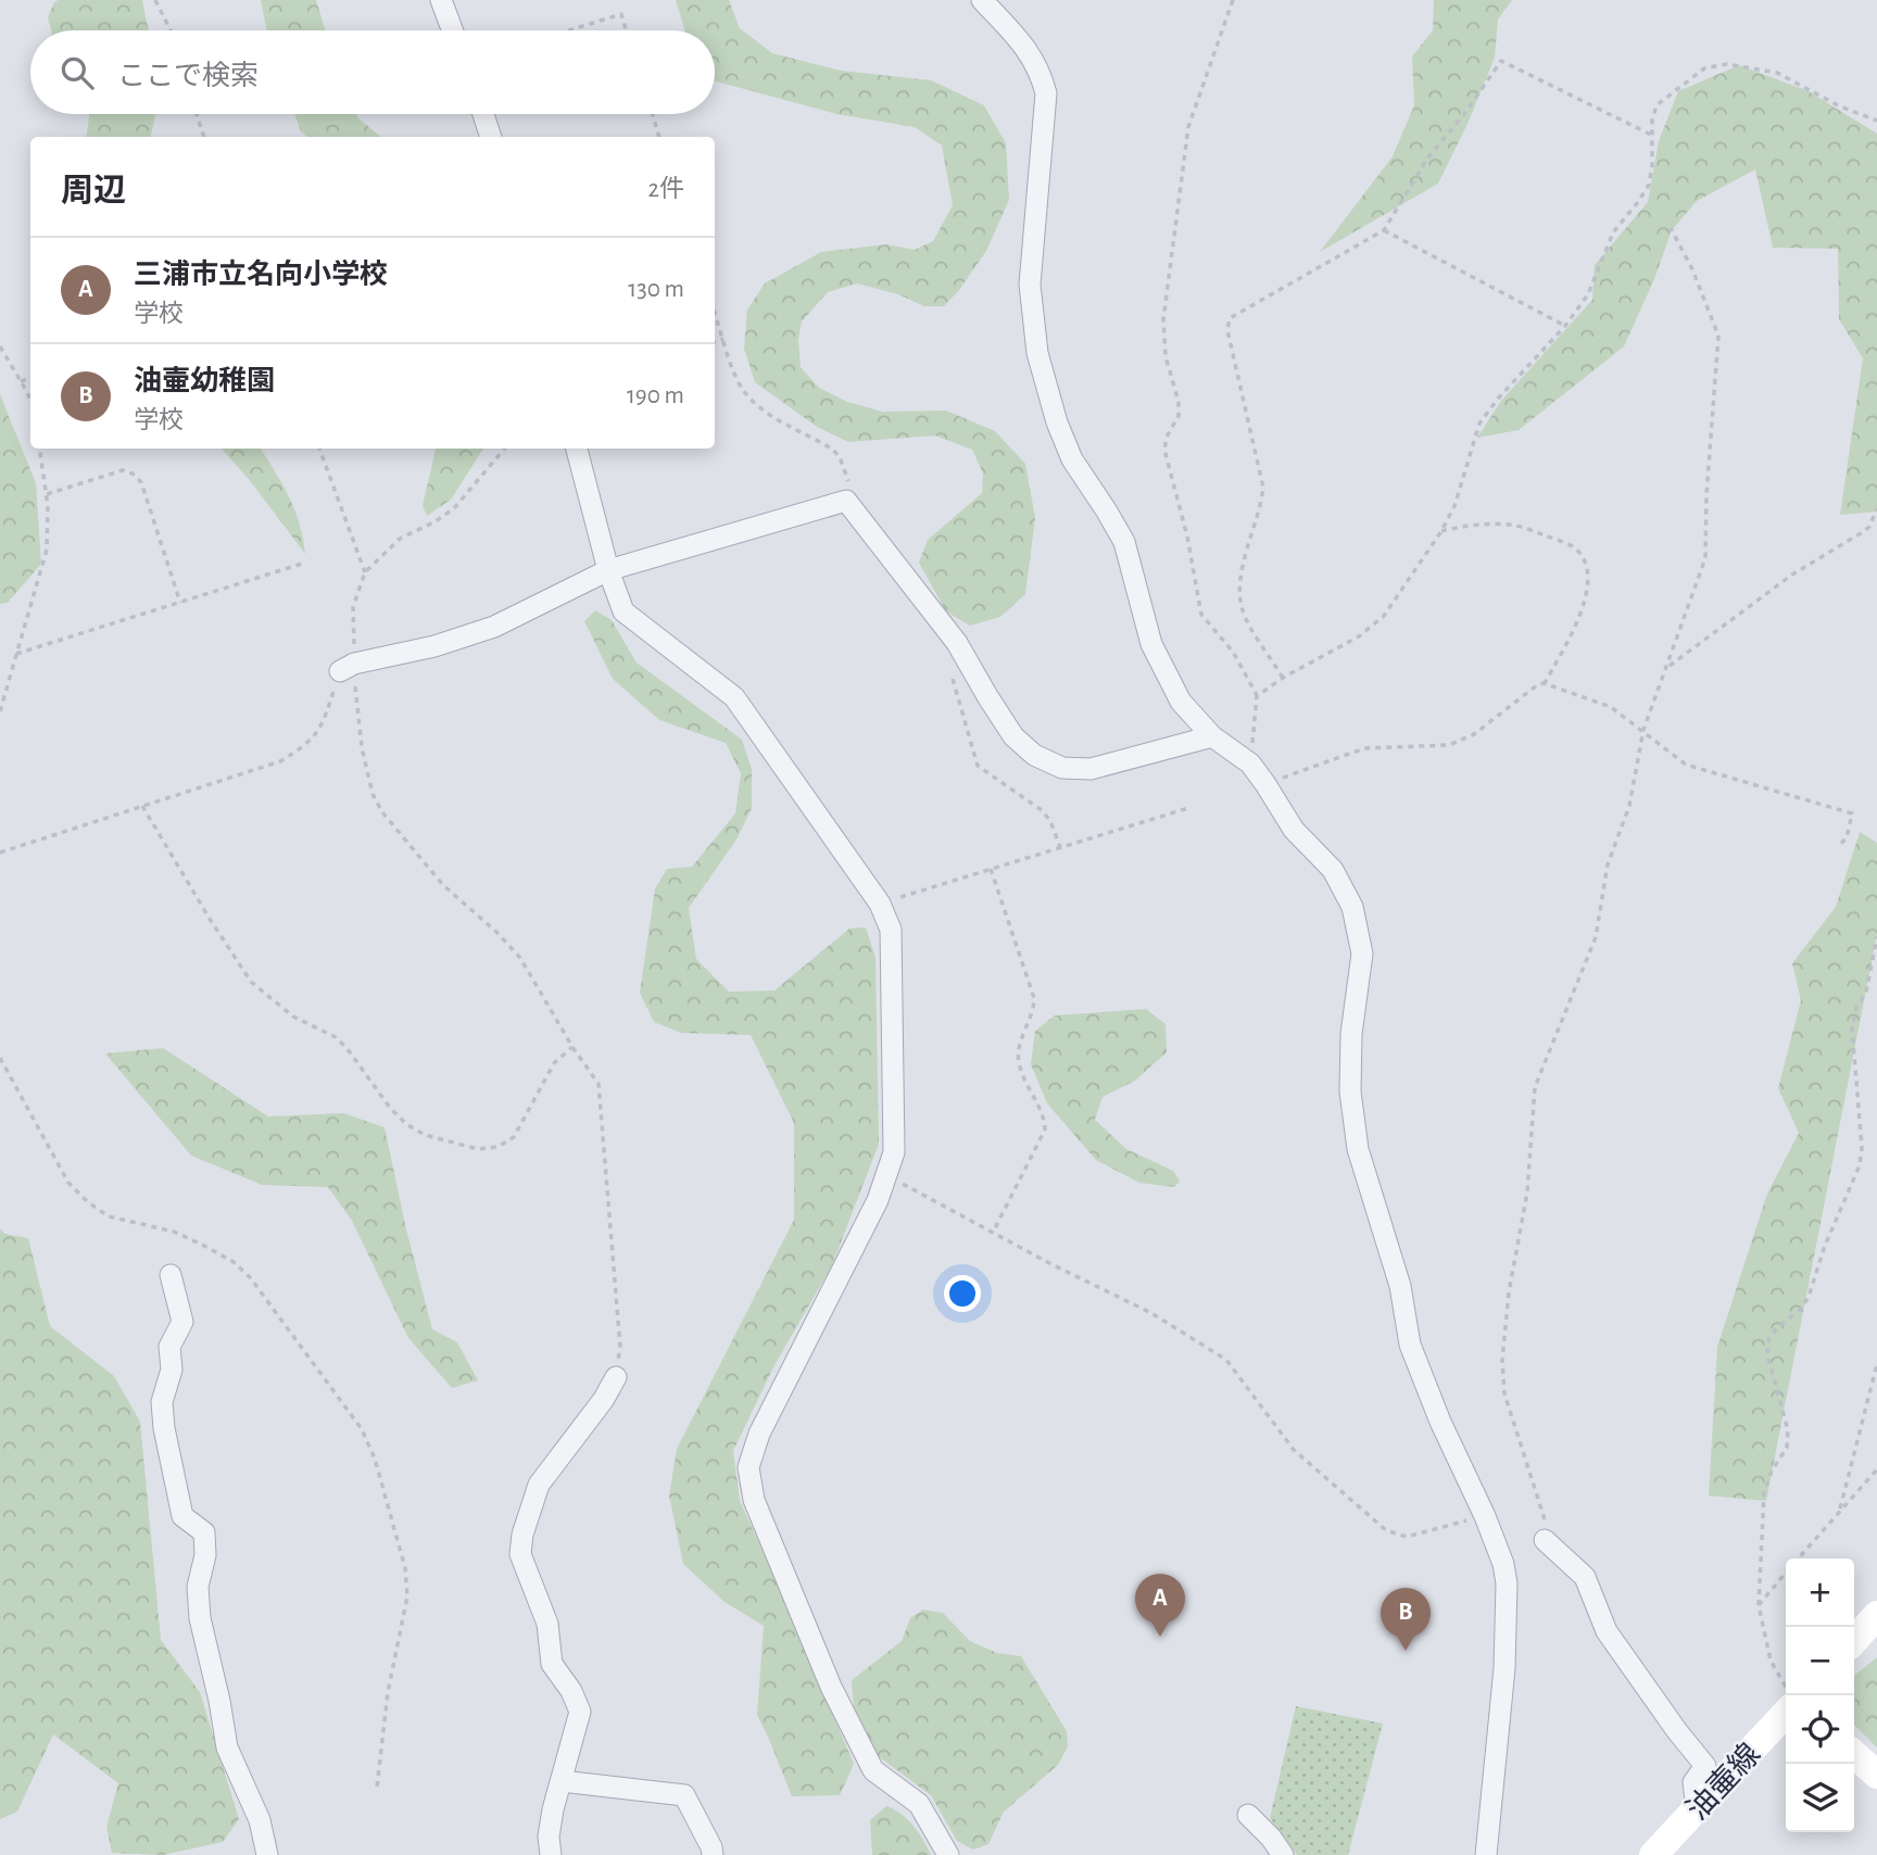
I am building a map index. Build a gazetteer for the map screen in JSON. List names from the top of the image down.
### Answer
{
  "streets": {
    "main road": ["油壷線"]
  },
  "page": {
    "search": "ここで検索",
    "heading": ["周辺", "2件"],
    "list": [
      {
        "mark": "A",
        "name": "三浦市立名向小学校",
        "note": "学校",
        "value": "130 m"
      },
      {
        "mark": "B",
        "name": "油壷幼稚園",
        "note": "学校",
        "value": "190 m"
      }
    ],
    "map_buttons": ["+", "−"],
    "pins": ["A", "B"]
  }
}
